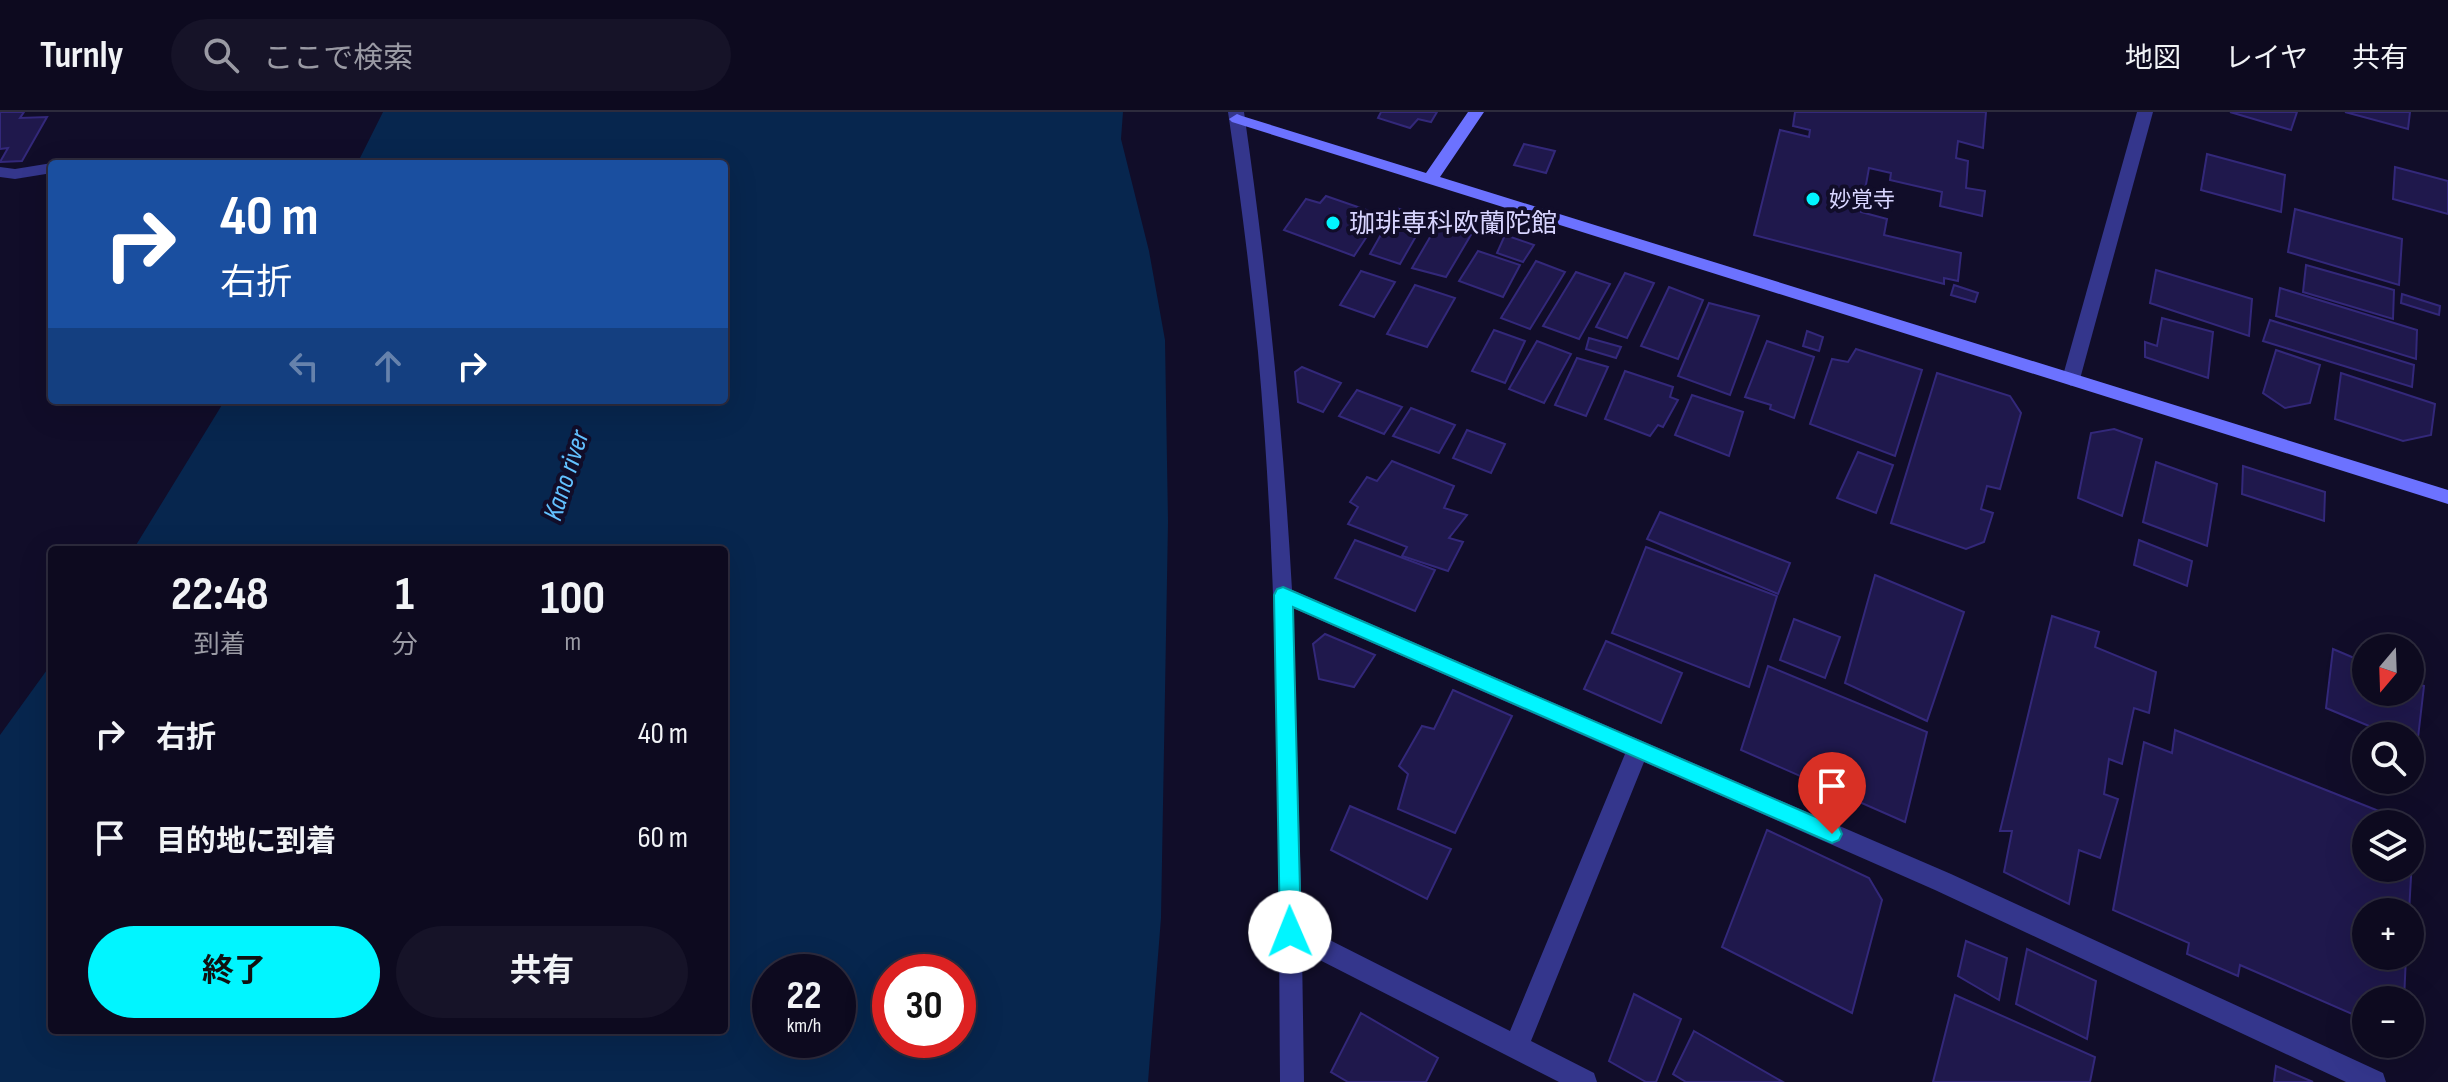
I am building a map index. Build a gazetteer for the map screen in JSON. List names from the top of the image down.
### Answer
{
  "water": ["Kano river"],
  "places": ["妙覚寺", "珈琲専科欧蘭陀館"],
  "north": "bottom",
  "page": {
    "header": "Turnly",
    "search": "ここで検索",
    "nav": ["地図", "レイヤ", "共有"],
    "turn": ["40 m", "右折"],
    "eta": [
      "22:48",
      "到着",
      "1",
      "分",
      "100",
      "m"
    ],
    "map_buttons": ["+", "−"],
    "list": [
      {
        "name": "右折",
        "value": "40 m"
      },
      {
        "name": "目的地に到着",
        "value": "60 m"
      }
    ],
    "buttons": ["終了", "共有"],
    "speed": "22 km/h",
    "limit": "30"
  }
}
